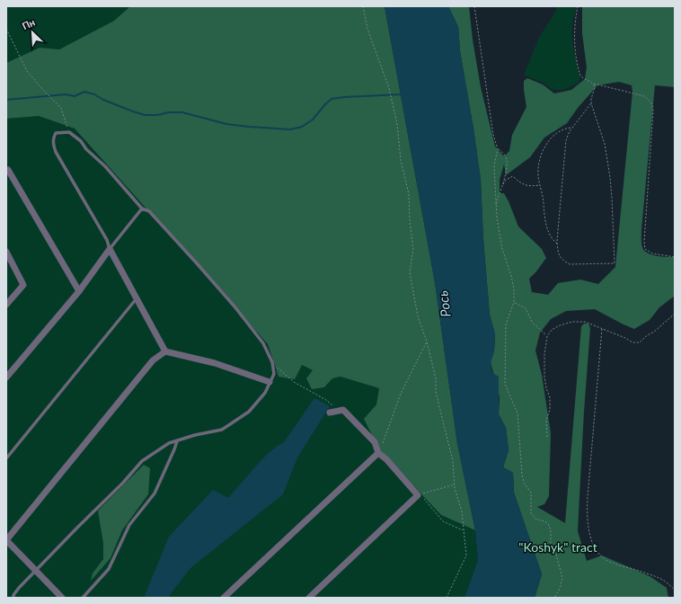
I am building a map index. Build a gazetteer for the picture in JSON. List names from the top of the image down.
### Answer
{
  "water": ["Рось"],
  "parks": ["\"Koshyk\" tract"],
  "north": "top left"
}
